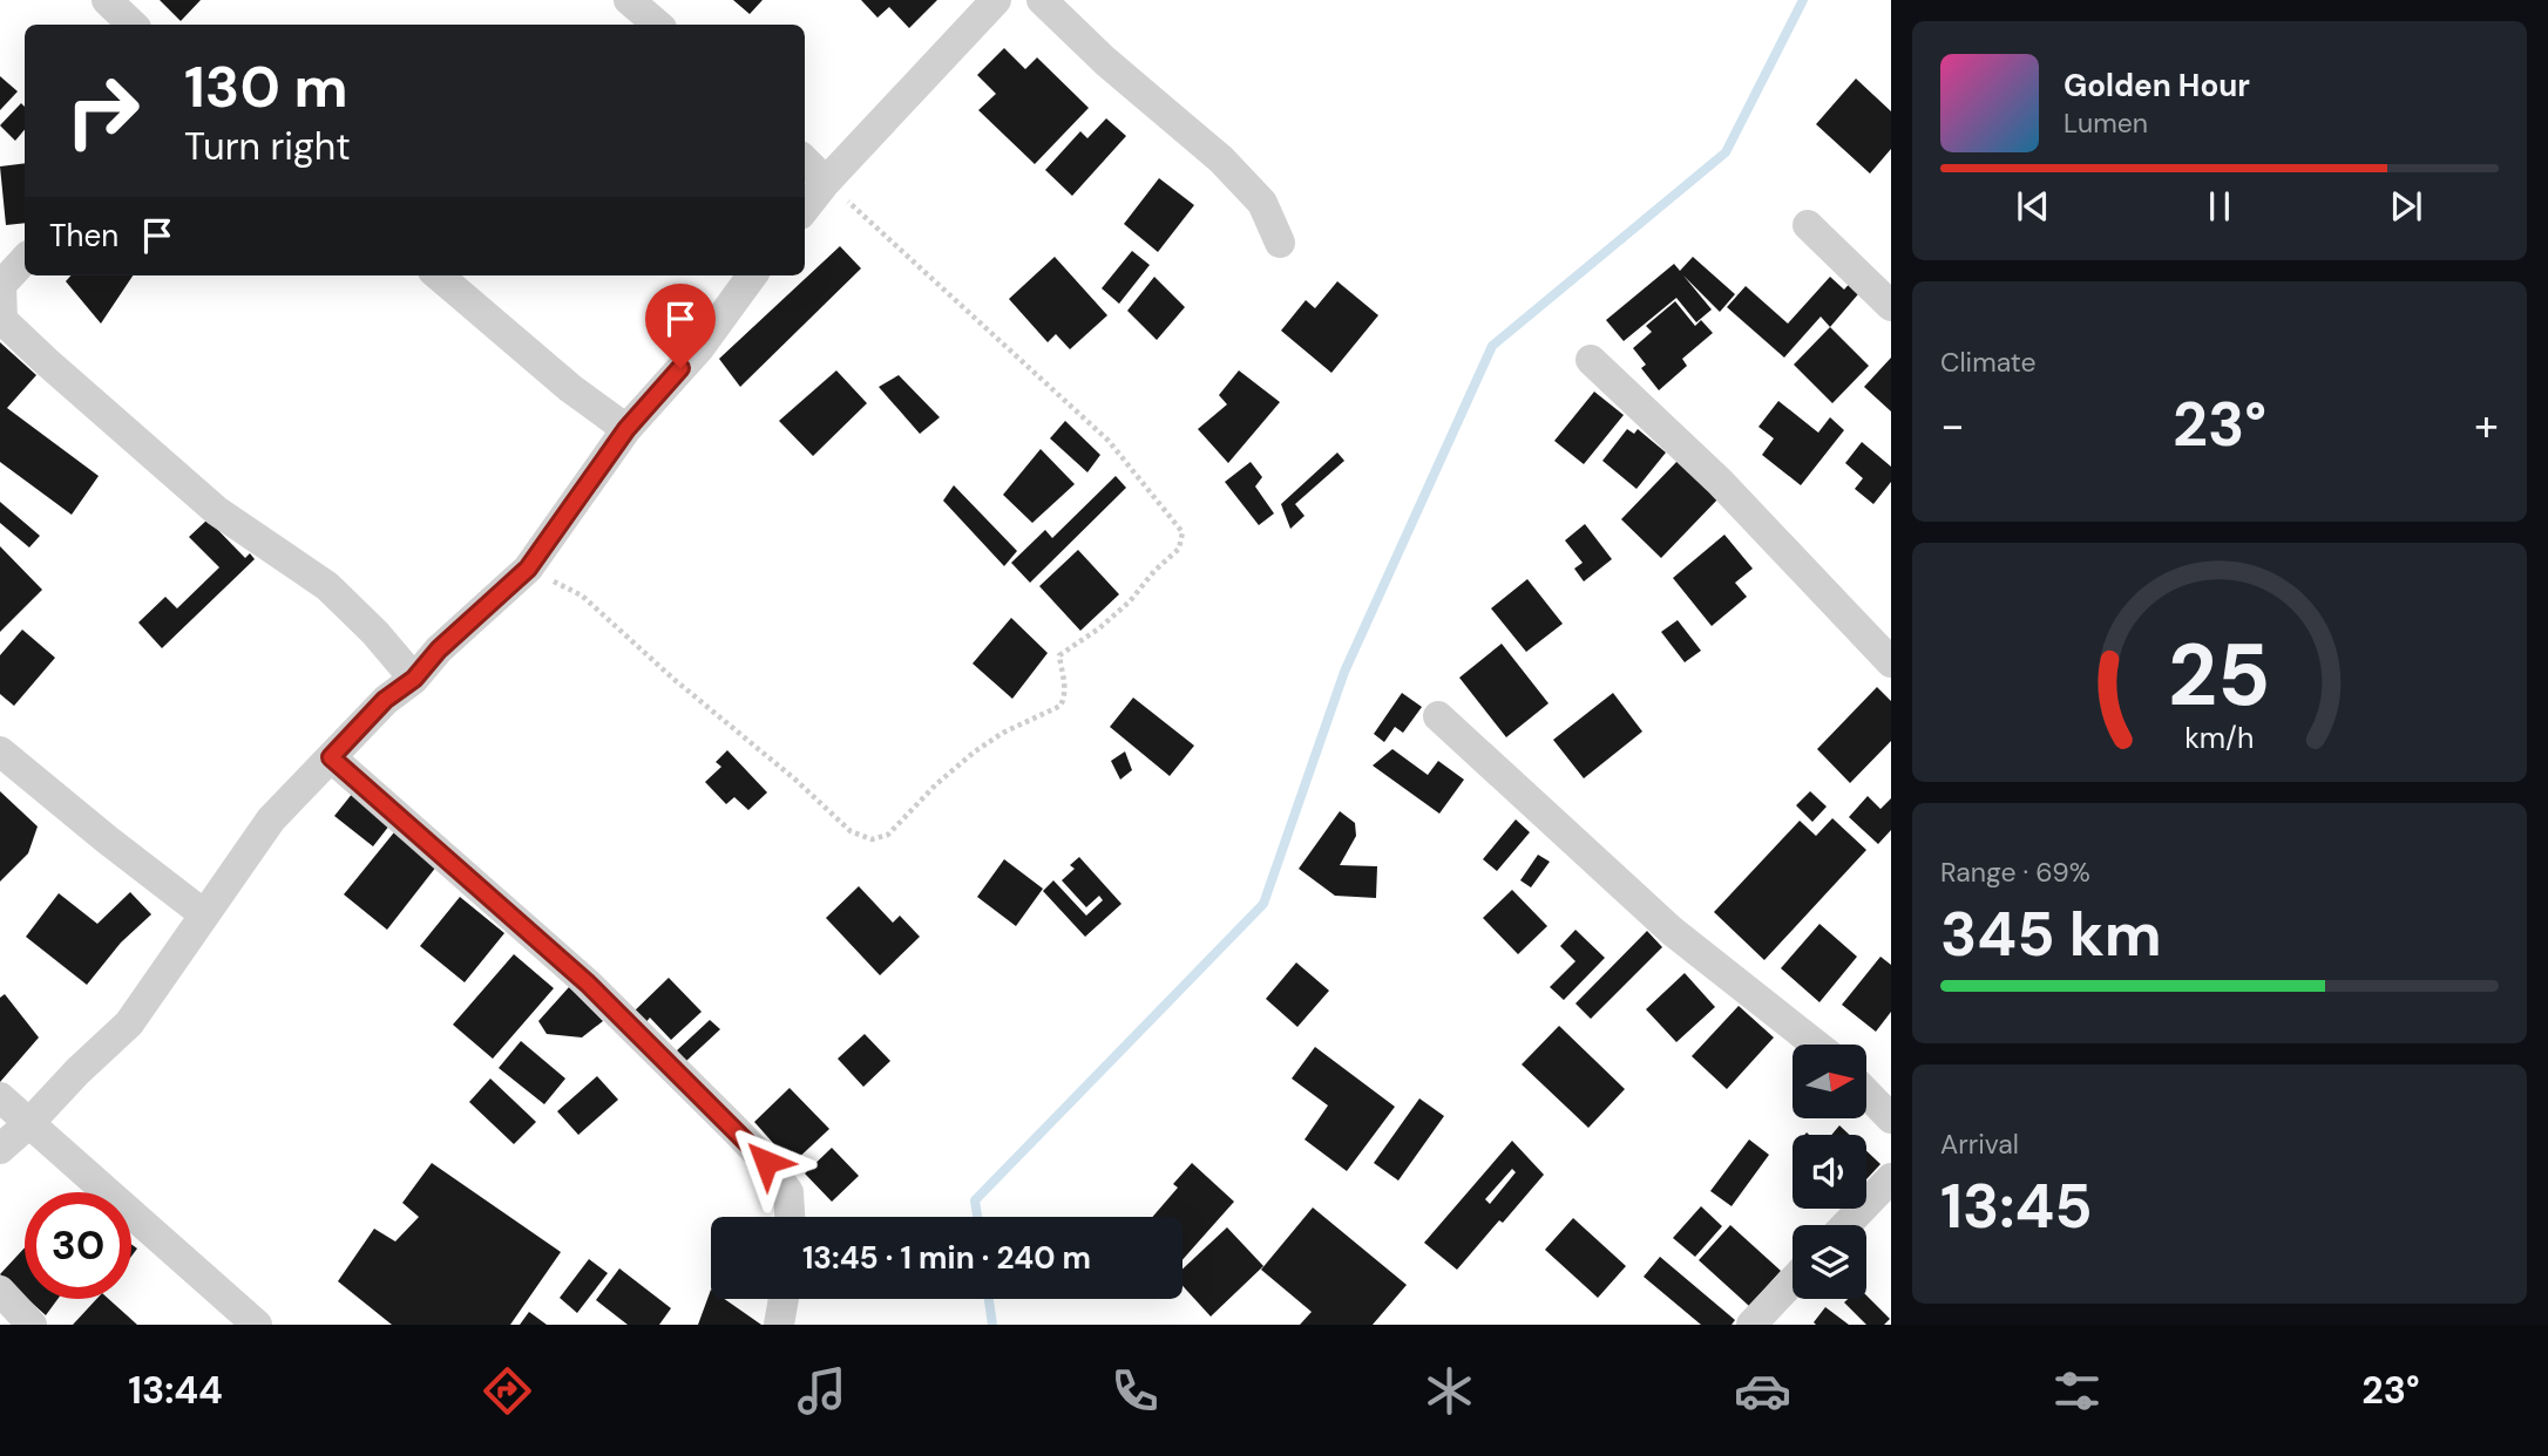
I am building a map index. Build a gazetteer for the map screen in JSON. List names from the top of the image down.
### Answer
{
  "north": "right",
  "page": {
    "turn": ["130 m", "Turn right"],
    "song": ["Golden Hour", "Lumen"],
    "then": "Then",
    "tile": [
      "Climate",
      ["Range · 69%", "345 km"],
      ["Arrival", "13:45"]
    ],
    "heat": ["−", "23°", "+"],
    "limit": "30",
    "trip": "13:45 · 1 min · 240 m",
    "tabs": ["13:44", "23°"],
    "gauge": ["25", "km/h"]
  }
}
